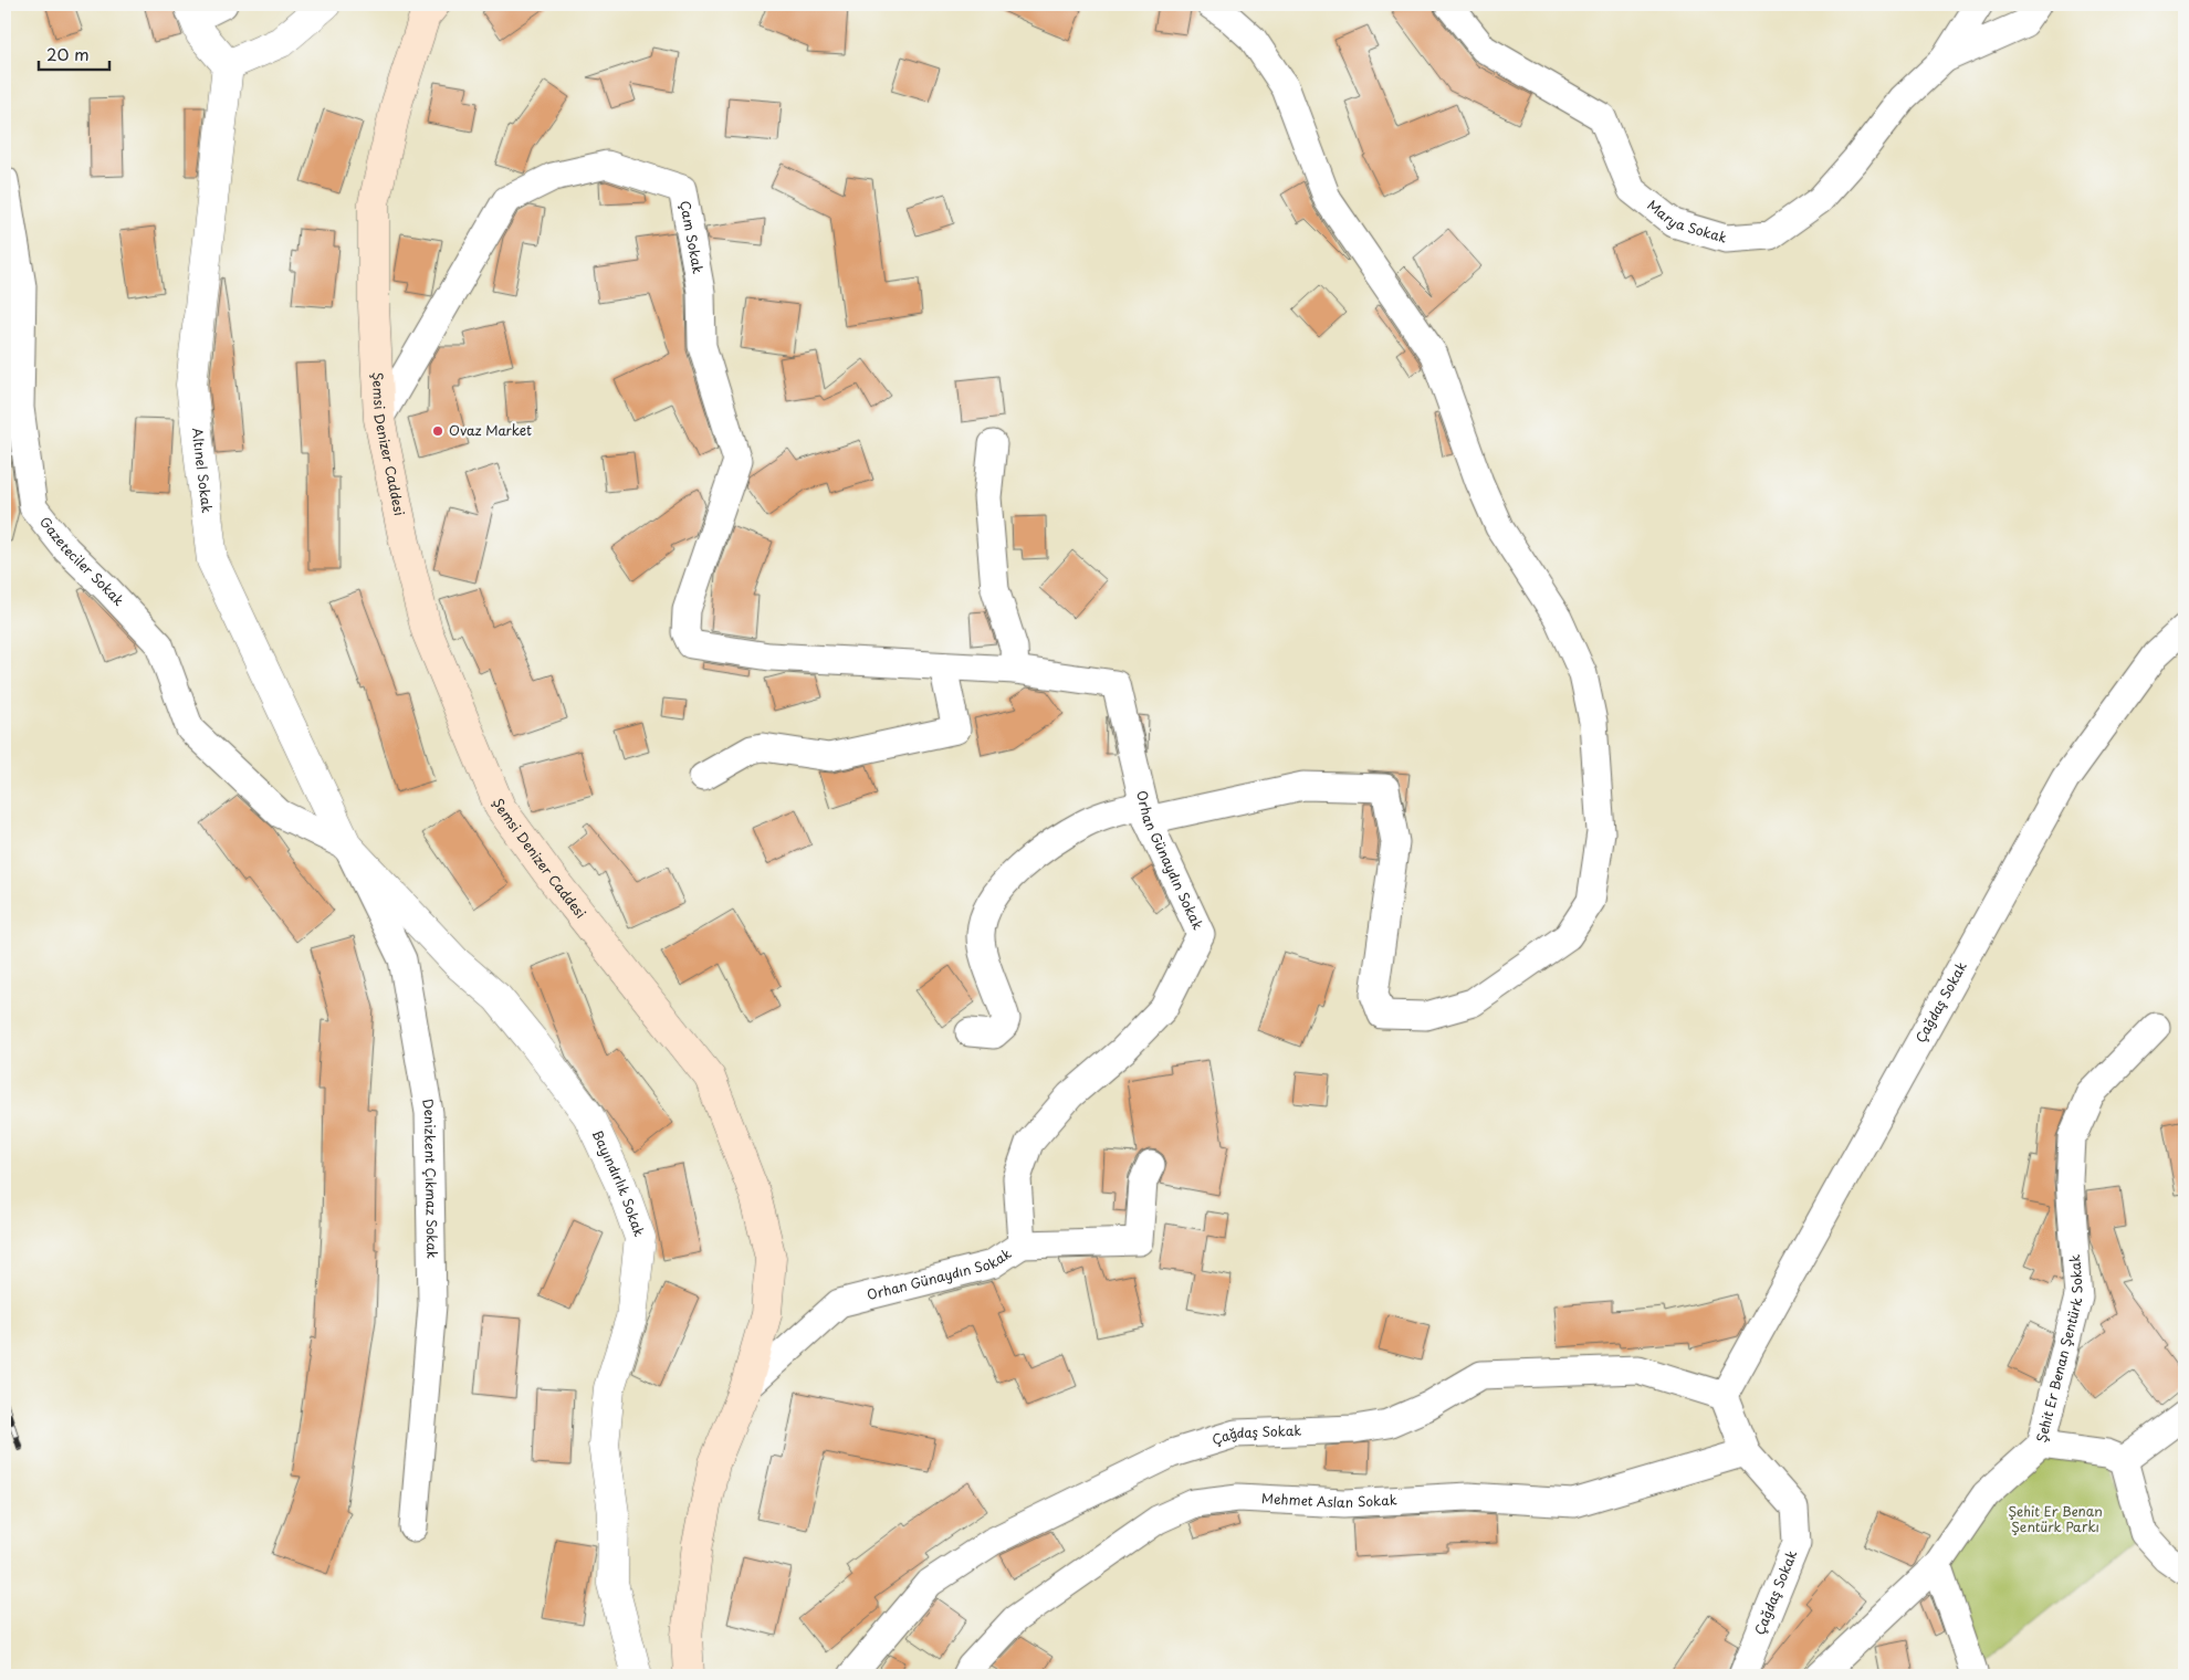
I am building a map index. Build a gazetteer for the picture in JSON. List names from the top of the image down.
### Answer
{
  "streets": {
    "main road": ["Şemsi Denizer Caddesi"],
    "street": [
      "Marya Sokak",
      "Çam Sokak",
      "Altınel Sokak",
      "Gazeteciler Sokak",
      "Orhan Günaydın Sokak",
      "Çağdaş Sokak",
      "Denizkent Çıkmaz Sokak",
      "Bayındırlık Sokak",
      "Şehit Er Benan Şentürk Sokak",
      "Mehmet Aslan Sokak"
    ]
  },
  "crossings": [
    ["Çam Sokak", "Şemsi Denizer Caddesi"],
    ["Çam Sokak", "Orhan Günaydın Sokak"],
    ["Şemsi Denizer Caddesi", "Orhan Günaydın Sokak"],
    ["Altınel Sokak", "Gazeteciler Sokak"],
    ["Altınel Sokak", "Denizkent Çıkmaz Sokak"],
    ["Altınel Sokak", "Bayındırlık Sokak"],
    ["Gazeteciler Sokak", "Denizkent Çıkmaz Sokak"],
    ["Gazeteciler Sokak", "Bayındırlık Sokak"],
    ["Çağdaş Sokak", "Mehmet Aslan Sokak"],
    ["Denizkent Çıkmaz Sokak", "Bayındırlık Sokak"]
  ],
  "parks": ["Şehit Er Benan Şentürk Parkı"],
  "places": ["Ovaz Market"],
  "scale_bar": "20 m"
}
